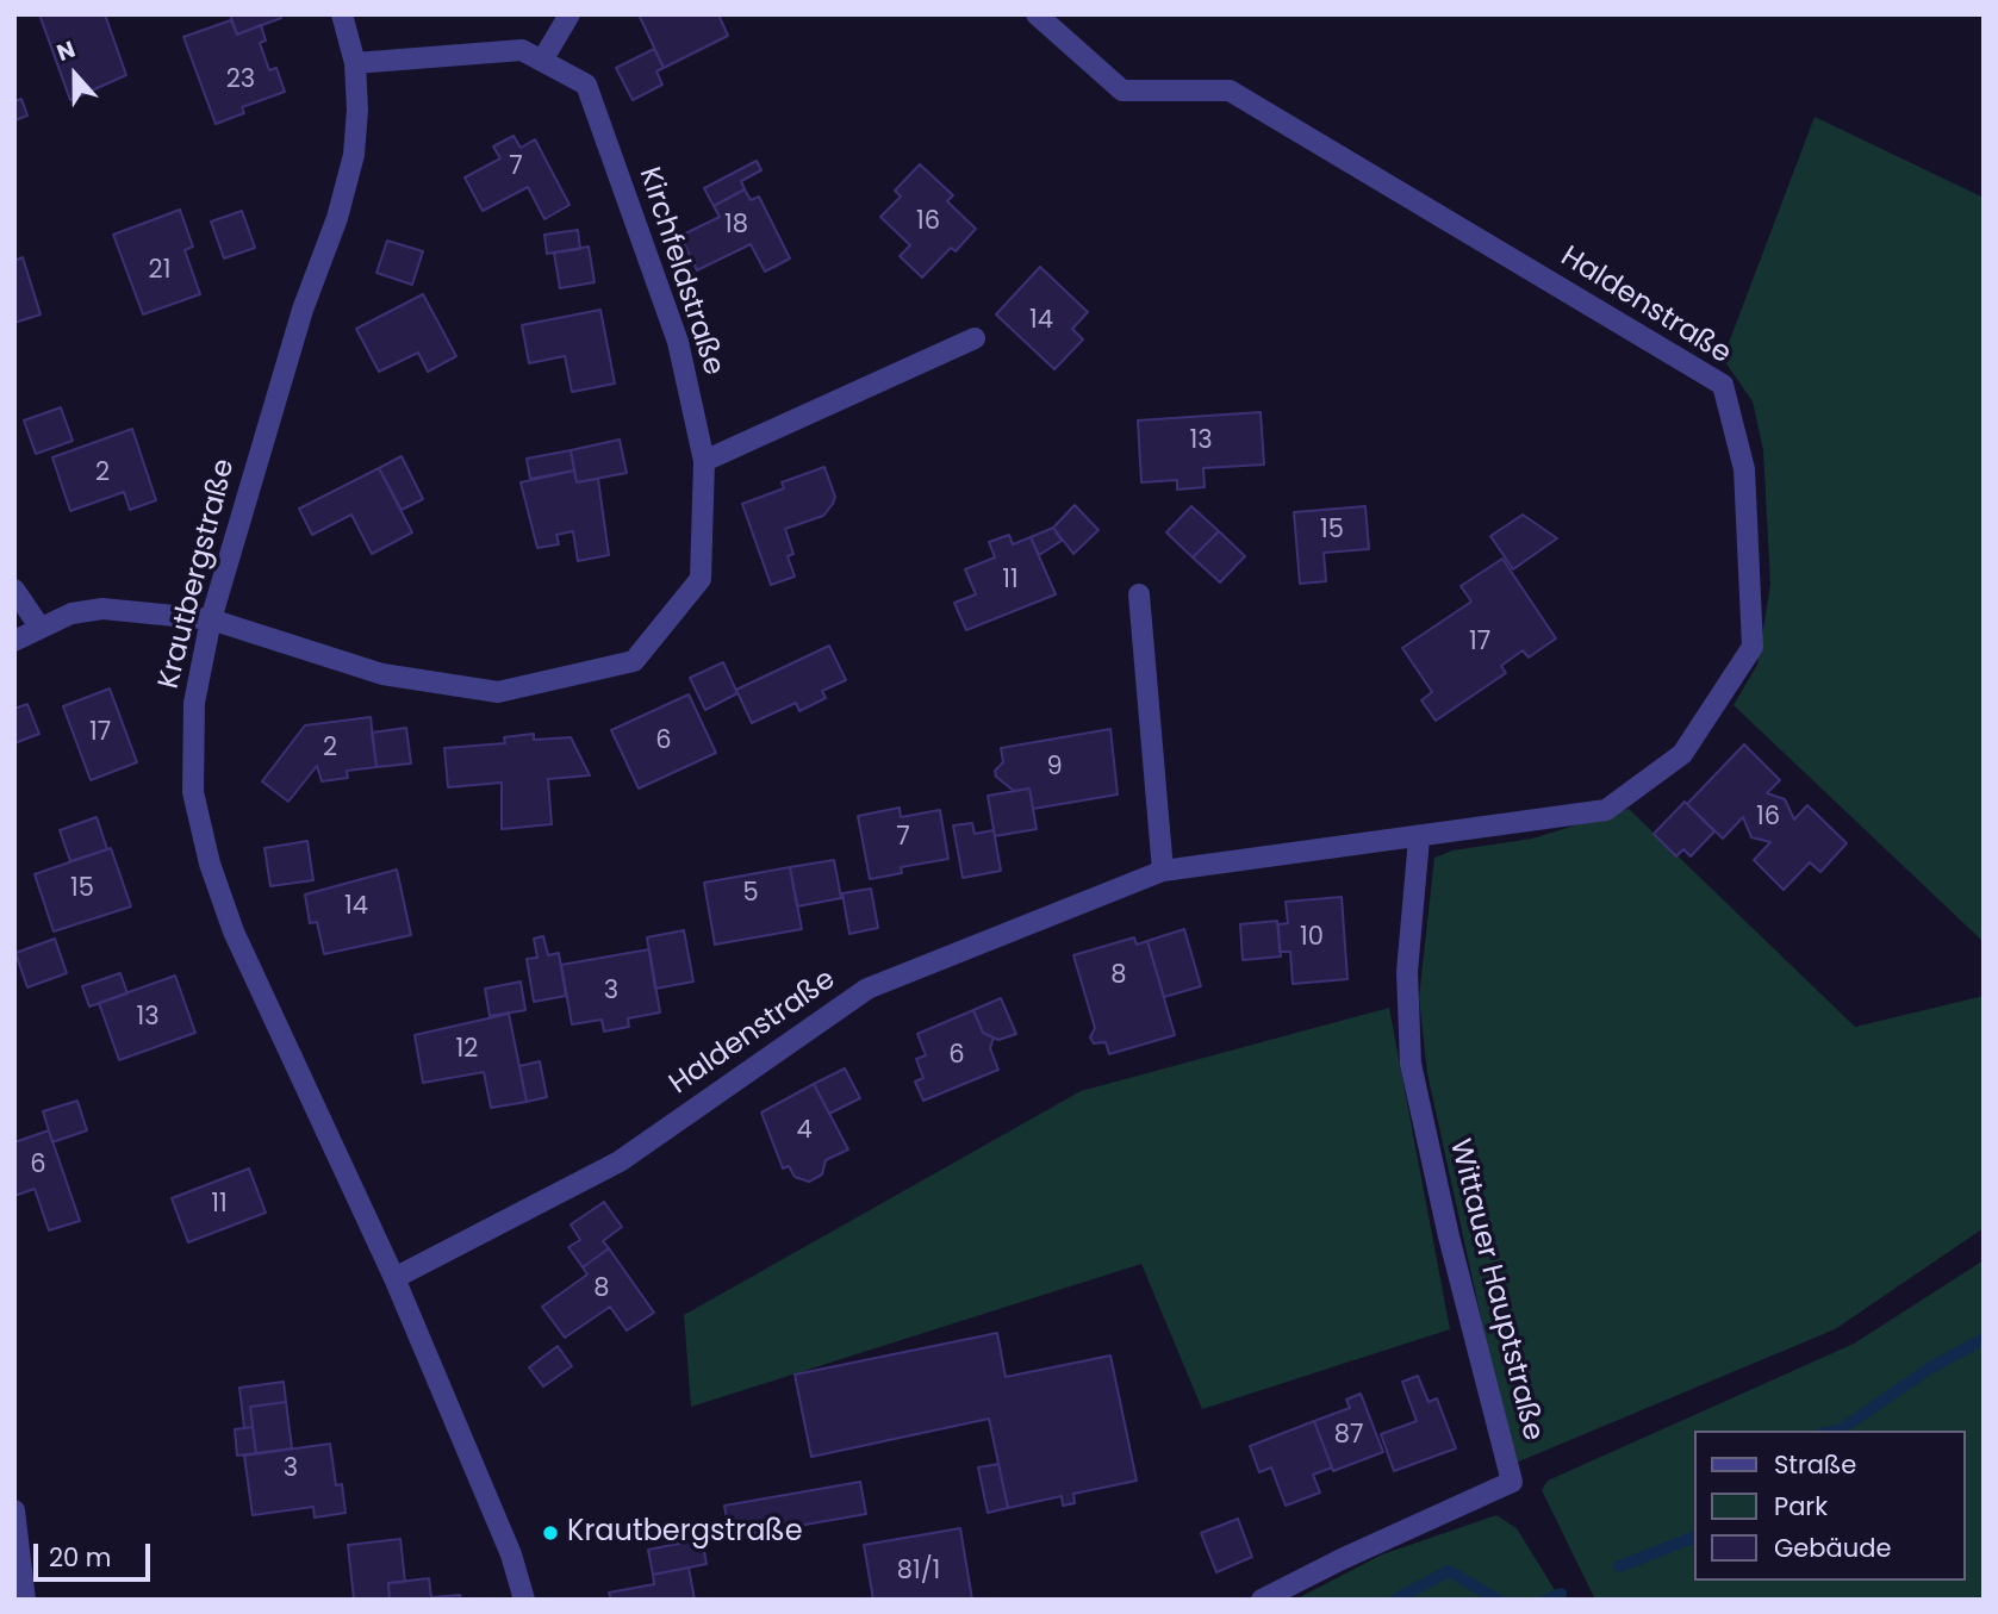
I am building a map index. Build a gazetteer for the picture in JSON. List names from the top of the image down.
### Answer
{
  "streets": {
    "street": [
      "Kirchfeldstraße",
      "Haldenstraße",
      "Krautbergstraße",
      "Wittauer Hauptstraße"
    ]
  },
  "crossings": [
    ["Kirchfeldstraße", "Krautbergstraße"],
    ["Haldenstraße", "Krautbergstraße"],
    ["Haldenstraße", "Wittauer Hauptstraße"]
  ],
  "places": ["Krautbergstraße"],
  "house_numbers": [
    "23",
    "7",
    "16",
    "18",
    "21",
    "14",
    "13",
    "2",
    "15",
    "11",
    "17",
    "17",
    "6",
    "2",
    "9",
    "16",
    "7",
    "15",
    "5",
    "14",
    "10",
    "8",
    "3",
    "13",
    "12",
    "6",
    "4",
    "6",
    "11",
    "8",
    "87",
    "3",
    "81/1"
  ],
  "legend": ["Straße", "Park", "Gebäude"],
  "scale_bar": "20 m",
  "north": "top"
}
